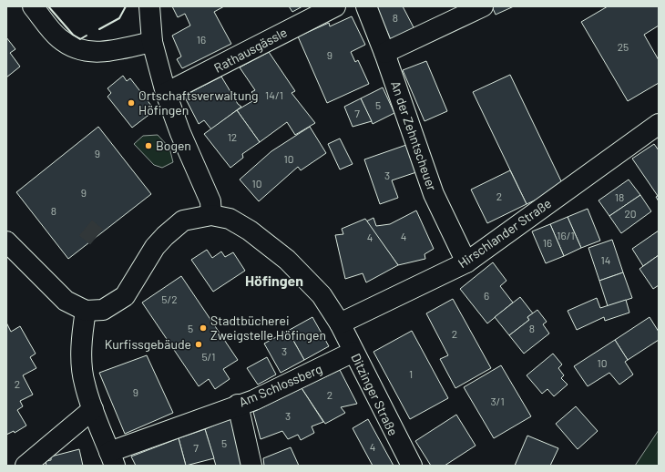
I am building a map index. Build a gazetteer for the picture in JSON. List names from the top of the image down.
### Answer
{
  "streets": {
    "street": [
      "Rathausgässle",
      "An der Zehntscheuer",
      "Hirschlander Straße",
      "Am Schlossberg",
      "Ditzinger Straße"
    ]
  },
  "crossings": [
    ["An der Zehntscheuer", "Hirschlander Straße"],
    ["Hirschlander Straße", "Ditzinger Straße"],
    ["Am Schlossberg", "Ditzinger Straße"]
  ],
  "districts": ["Höfingen"],
  "places": [
    "Ortschaftsverwaltung Höfingen",
    "Bogen",
    "Stadtbücherei Zweigstelle Höfingen",
    "Kurfissgebäude"
  ],
  "house_numbers": [
    "8",
    "16",
    "25",
    "9",
    "14/1",
    "5",
    "7",
    "12",
    "9",
    "10",
    "3",
    "10",
    "9",
    "2",
    "18",
    "8",
    "20",
    "16/1",
    "4",
    "4",
    "16",
    "14",
    "6",
    "5/2",
    "5",
    "8",
    "2",
    "3",
    "5/1",
    "10",
    "1",
    "2",
    "9",
    "2",
    "3/1",
    "3",
    "5",
    "4",
    "7"
  ]
}
